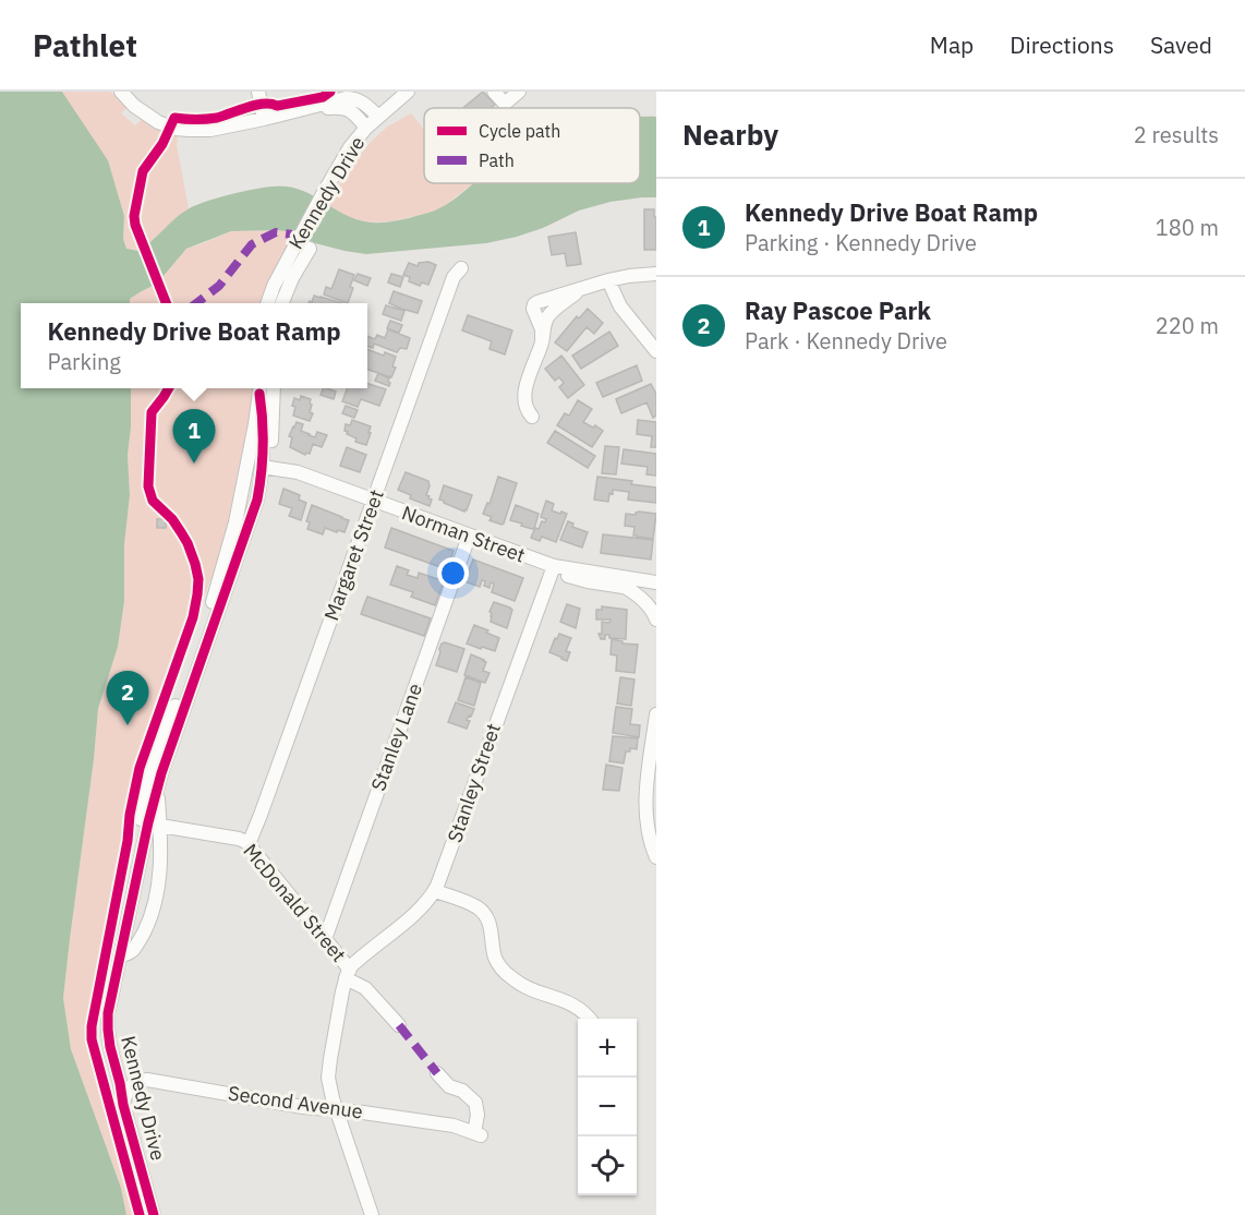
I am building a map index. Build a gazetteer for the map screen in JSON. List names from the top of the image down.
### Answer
{
  "streets": {
    "street": [
      "Kennedy Drive",
      "Norman Street",
      "Margaret Street",
      "Stanley Lane",
      "Stanley Street",
      "McDonald Street",
      "Second Avenue"
    ]
  },
  "crossings": [
    ["Kennedy Drive", "Norman Street"],
    ["Kennedy Drive", "Second Avenue"],
    ["Norman Street", "Margaret Street"],
    ["Norman Street", "Stanley Lane"],
    ["Norman Street", "Stanley Street"],
    ["Margaret Street", "McDonald Street"],
    ["Stanley Lane", "McDonald Street"],
    ["Stanley Street", "McDonald Street"]
  ],
  "legend": ["Cycle path", "Path"],
  "page": {
    "header": "Pathlet",
    "nav": ["Map", "Directions", "Saved"],
    "heading": ["Nearby", "2 results"],
    "list": [
      {
        "mark": "1",
        "name": "Kennedy Drive Boat Ramp",
        "note": "Parking · Kennedy Drive",
        "value": "180 m"
      },
      {
        "mark": "2",
        "name": "Ray Pascoe Park",
        "note": "Park · Kennedy Drive",
        "value": "220 m"
      }
    ],
    "popup": ["Kennedy Drive Boat Ramp", "Parking"],
    "pins": ["1", "2"],
    "map_buttons": ["+", "−"]
  }
}
